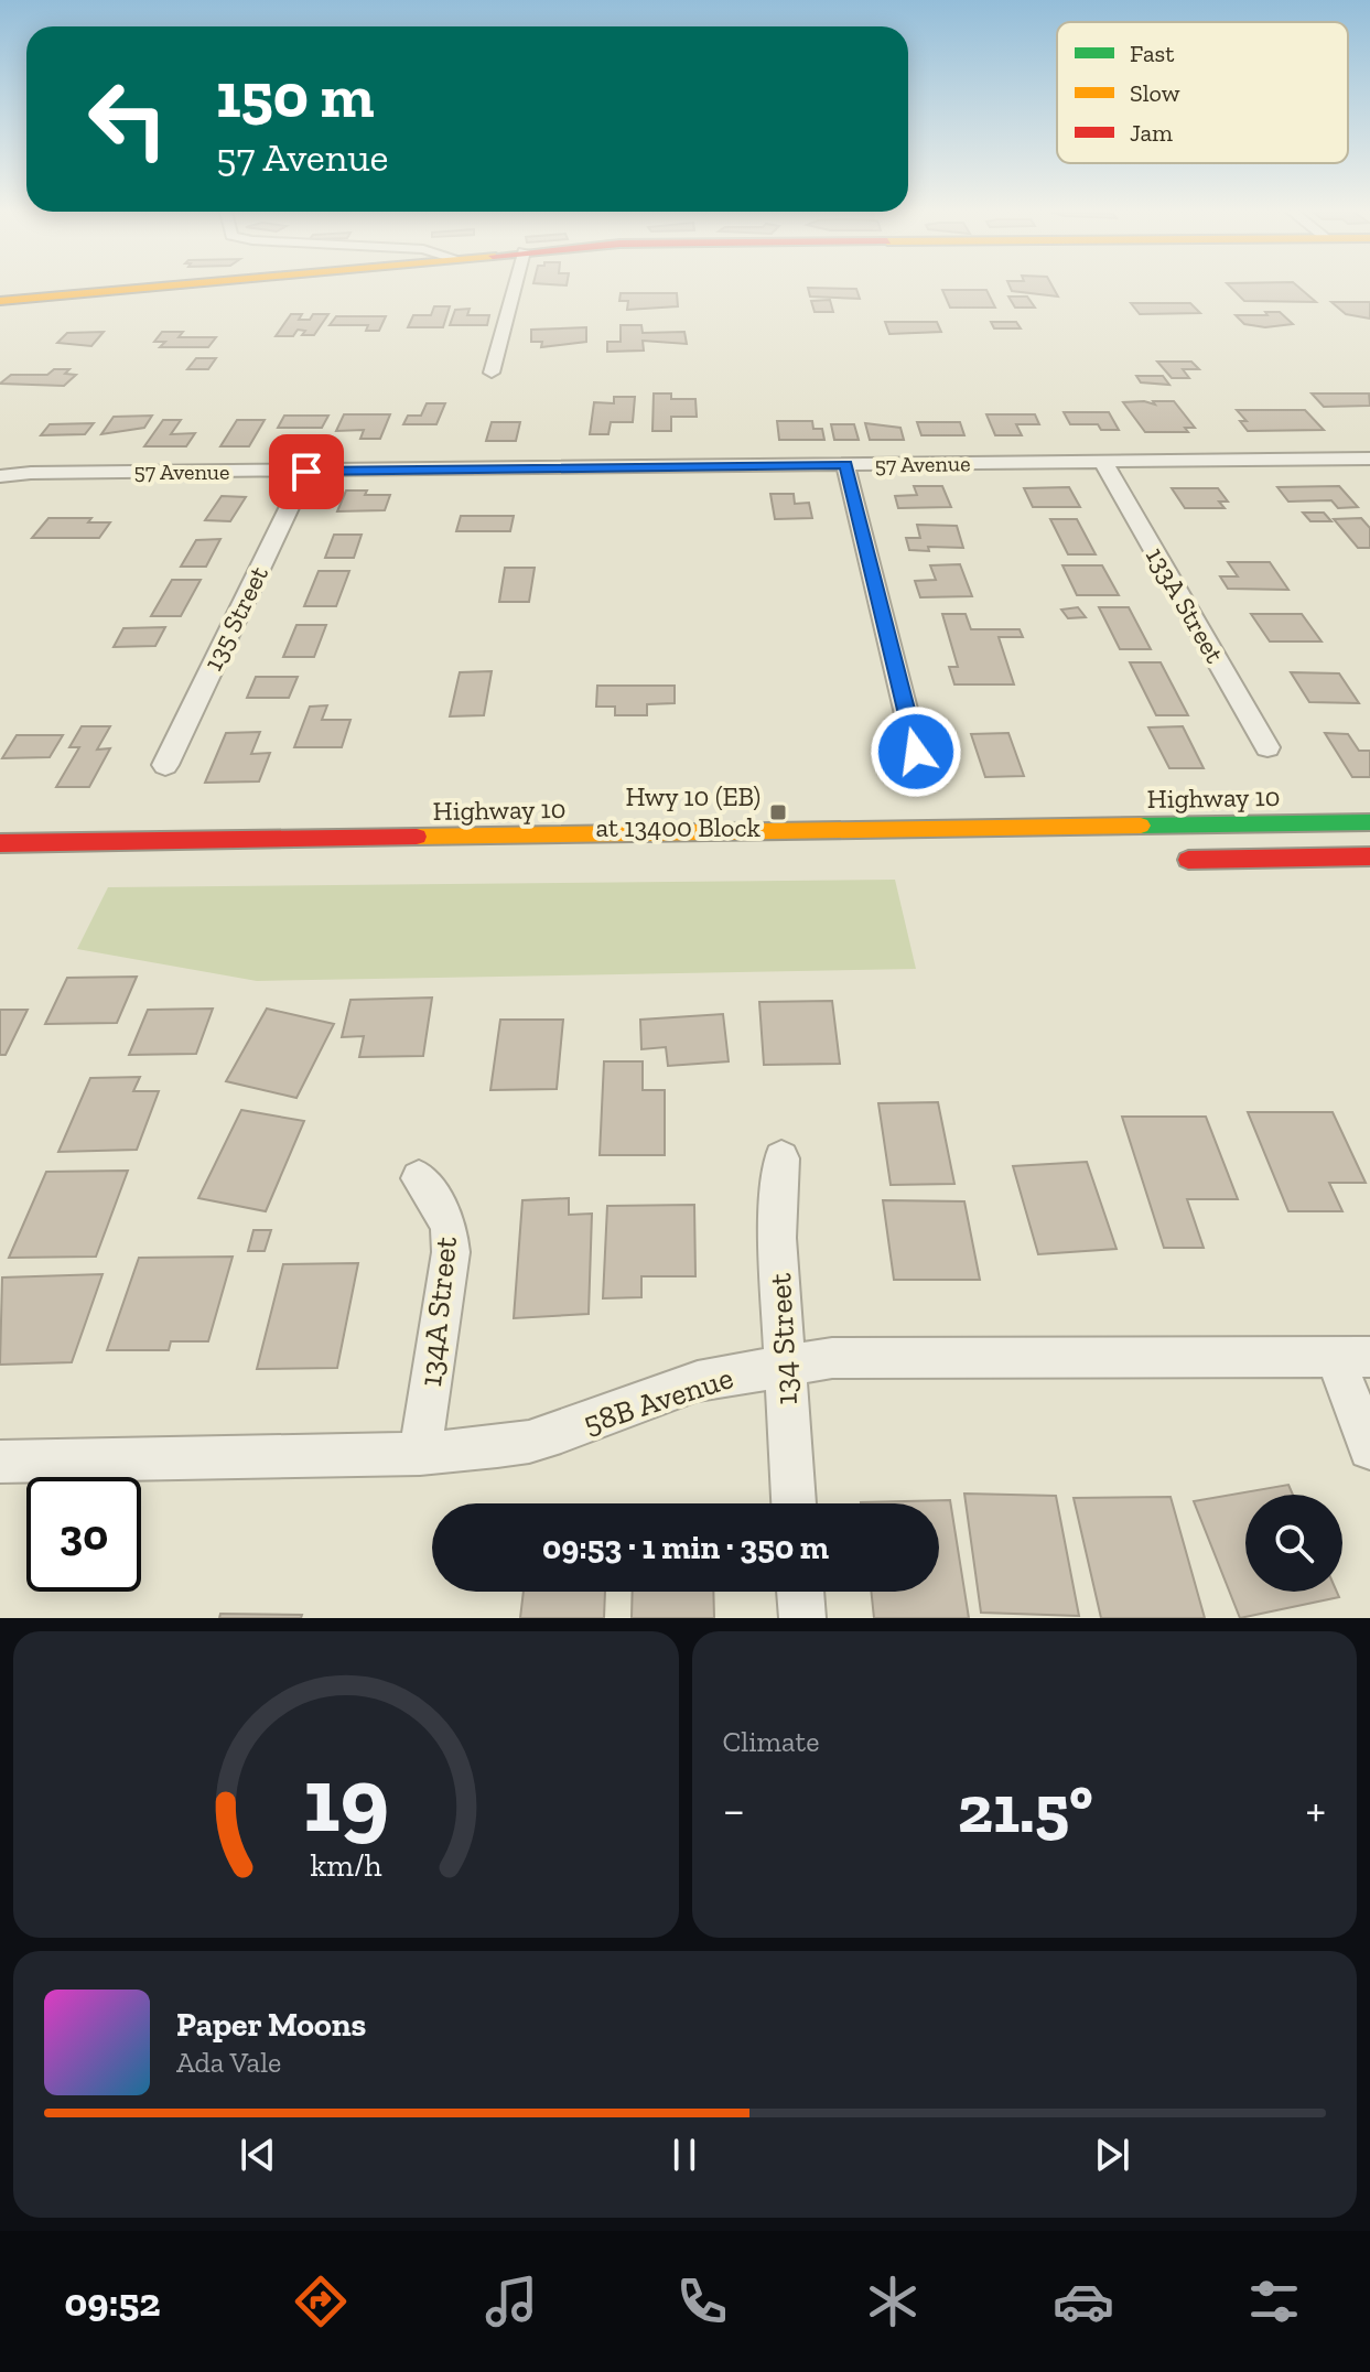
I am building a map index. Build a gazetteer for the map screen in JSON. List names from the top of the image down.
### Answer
{
  "streets": {
    "main road": ["Highway 10"],
    "street": [
      "57 Avenue",
      "133A Street",
      "135 Street",
      "134A Street",
      "134 Street",
      "58B Avenue"
    ]
  },
  "crossings": [
    ["57 Avenue", "133A Street"],
    ["57 Avenue", "135 Street"],
    ["134A Street", "58B Avenue"],
    ["134 Street", "58B Avenue"]
  ],
  "places": {
    "transit": ["Hwy 10 (EB) at 13400 Block"]
  },
  "legend": ["Fast", "Slow", "Jam"],
  "page": {
    "turn": ["150 m", "57 Avenue"],
    "limit": "30",
    "trip": "09:53 · 1 min · 350 m",
    "tile": "Climate",
    "heat": ["−", "21.5°", "+"],
    "song": ["Paper Moons", "Ada Vale"],
    "tabs": "09:52",
    "gauge": ["19", "km/h"]
  }
}
